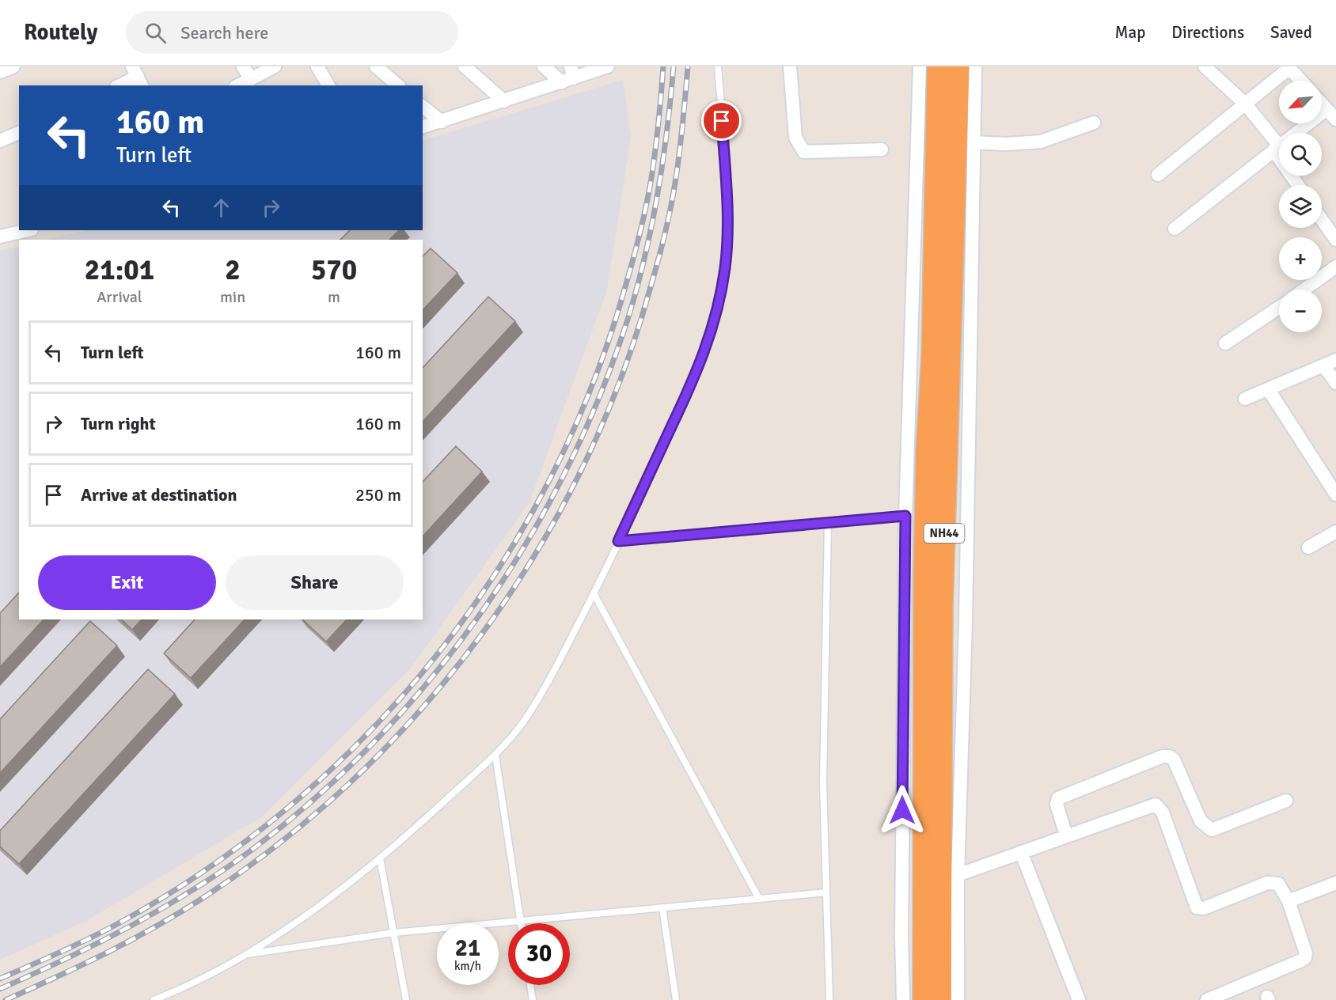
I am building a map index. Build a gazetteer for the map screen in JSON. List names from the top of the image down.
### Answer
{
  "streets": {
    "highway": ["NH44"]
  },
  "north": "bottom left",
  "page": {
    "header": "Routely",
    "search": "Search here",
    "nav": ["Map", "Directions", "Saved"],
    "map_buttons": ["+", "−"],
    "turn": ["160 m", "Turn left"],
    "eta": [
      "21:01",
      "Arrival",
      "2",
      "min",
      "570",
      "m"
    ],
    "list": [
      {
        "name": "Turn left",
        "value": "160 m"
      },
      {
        "name": "Turn right",
        "value": "160 m"
      },
      {
        "name": "Arrive at destination",
        "value": "250 m"
      }
    ],
    "buttons": ["Exit", "Share"],
    "speed": "21 km/h",
    "limit": "30"
  }
}
